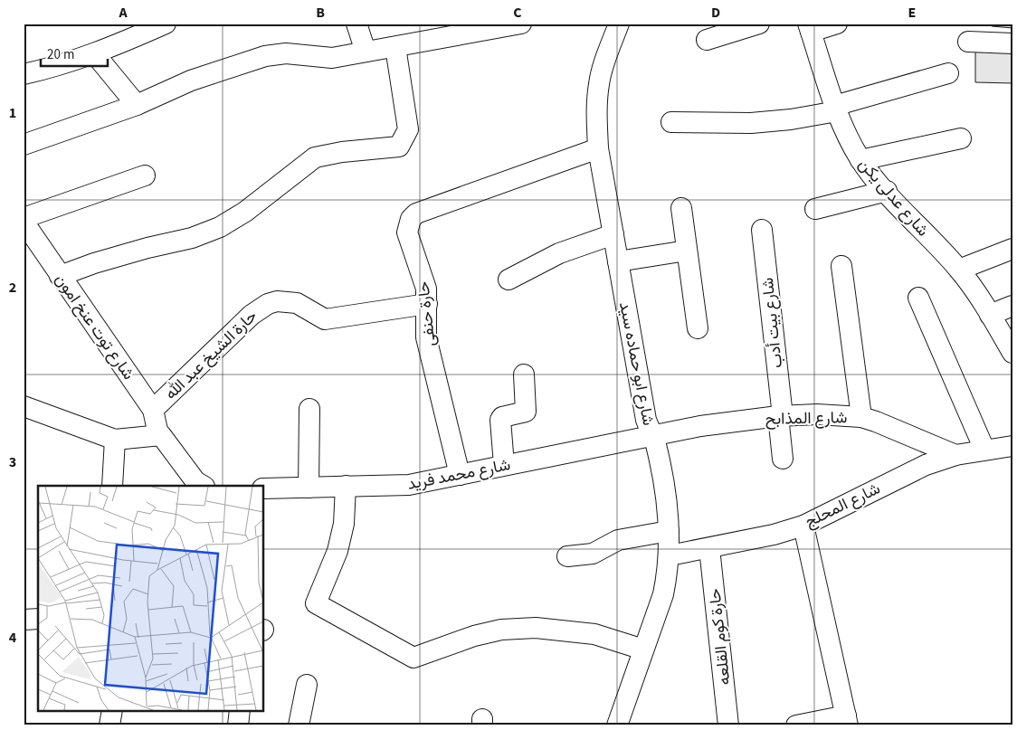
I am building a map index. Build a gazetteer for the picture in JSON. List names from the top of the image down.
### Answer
{
  "streets": {
    "street": [
      "شارع عدلى يكن",
      "حارة حنفى",
      "شارع بيت أدب",
      "شارع توت عنخ امون",
      "حارة الشيخ عبد الله",
      "شارع ابو حماده سيد",
      "شارع المذابح",
      "شارع محمد فريد",
      "شارع المحلج",
      "حارة كوم القلعه"
    ]
  },
  "crossings": [
    ["حارة حنفى", "حارة الشيخ عبد الله"],
    ["حارة حنفى", "شارع ابو حماده سيد"],
    ["حارة حنفى", "شارع محمد فريد"],
    ["شارع بيت أدب", "شارع المذابح"],
    ["شارع توت عنخ امون", "حارة الشيخ عبد الله"],
    ["شارع ابو حماده سيد", "شارع المذابح"],
    ["شارع ابو حماده سيد", "شارع محمد فريد"],
    ["شارع ابو حماده سيد", "شارع المحلج"],
    ["شارع المذابح", "شارع محمد فريد"],
    ["شارع المذابح", "شارع المحلج"],
    ["شارع المحلج", "حارة كوم القلعه"]
  ],
  "scale_bar": "20 m",
  "grid": {
    "columns": [
      "A",
      "B",
      "C",
      "D",
      "E"
    ],
    "rows": [
      "1",
      "2",
      "3",
      "4"
    ]
  }
}
